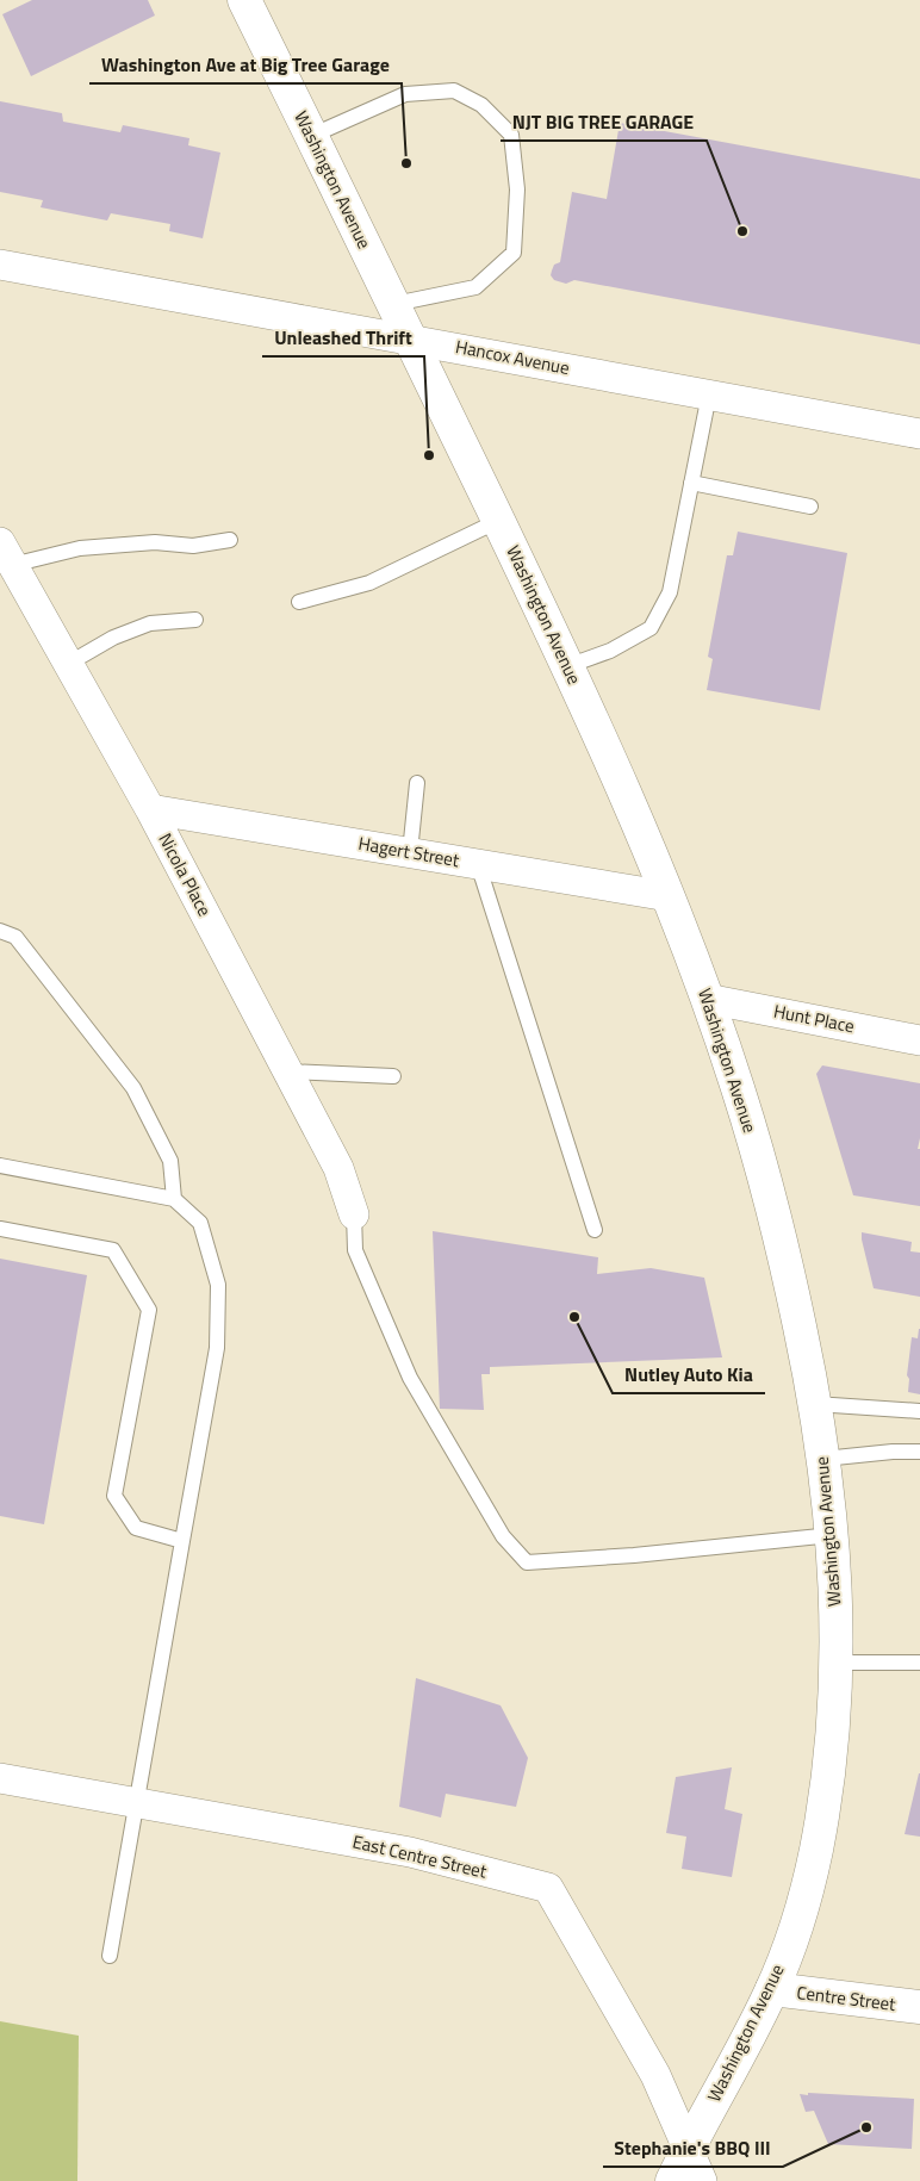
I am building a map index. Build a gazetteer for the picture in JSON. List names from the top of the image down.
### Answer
{
  "streets": {
    "main road": ["Washington Avenue", "Centre Street"],
    "street": [
      "Hancox Avenue",
      "Hagert Street",
      "Nicola Place",
      "Hunt Place",
      "East Centre Street"
    ]
  },
  "crossings": [
    ["Washington Avenue", "Hancox Avenue"],
    ["Washington Avenue", "Hagert Street"],
    ["Washington Avenue", "Hunt Place"],
    ["Washington Avenue", "East Centre Street"],
    ["Washington Avenue", "Centre Street"],
    ["Hagert Street", "Nicola Place"]
  ],
  "places": [
    "Washington Ave at Big Tree Garage",
    "NJT BIG TREE GARAGE",
    "Unleashed Thrift",
    "Nutley Auto Kia",
    "Stephanie's BBQ III"
  ]
}
